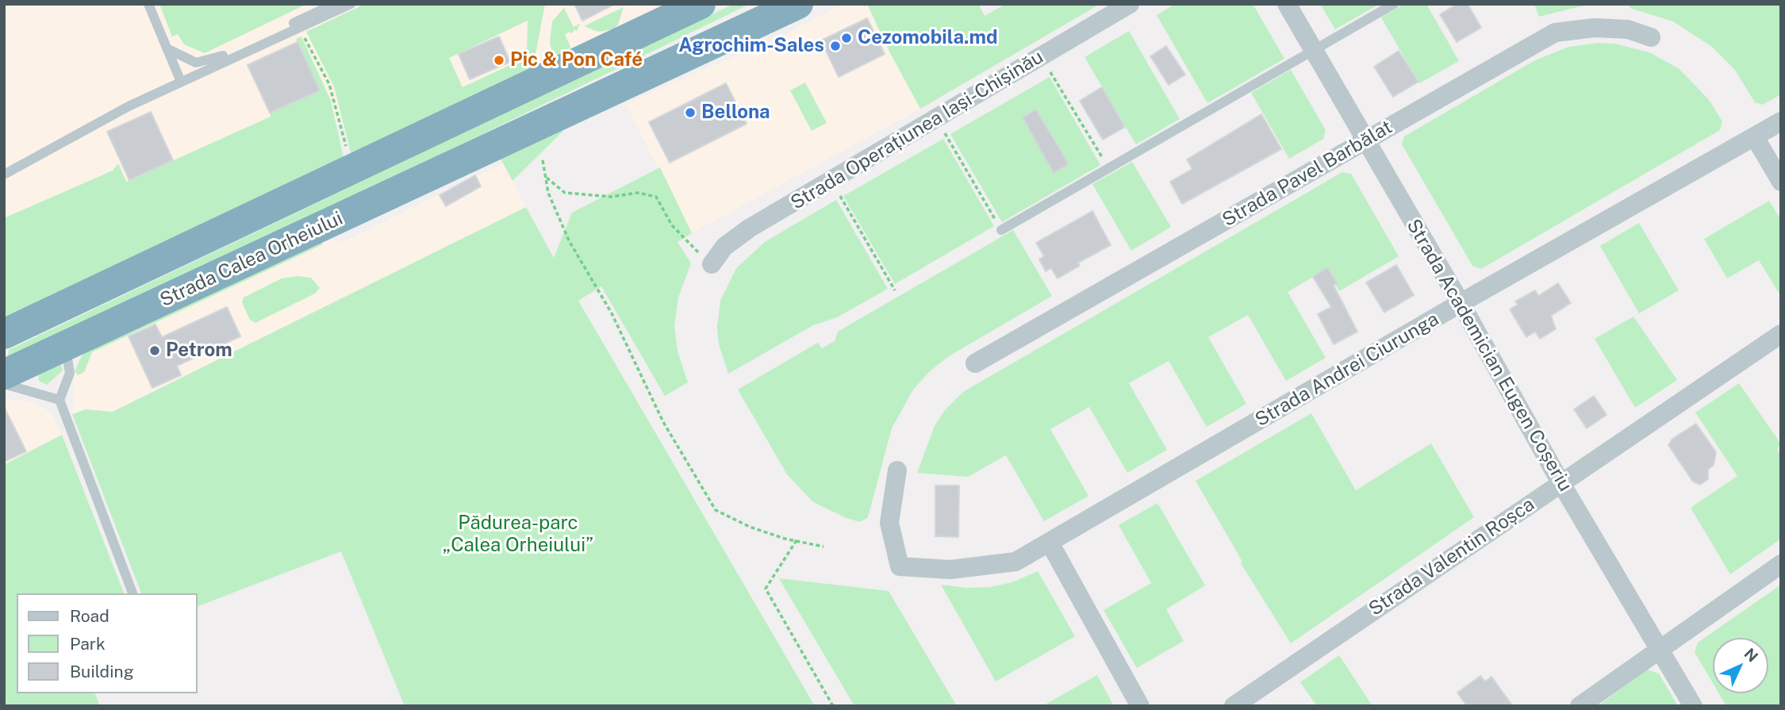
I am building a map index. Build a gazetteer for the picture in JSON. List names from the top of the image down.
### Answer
{
  "streets": {
    "highway": ["Strada Calea Orheiului"],
    "street": [
      "Strada Operațiunea Iași-Chișinău",
      "Strada Pavel Barbălat",
      "Strada Academician Eugen Coșeriu",
      "Strada Andrei Ciurunga",
      "Strada Valentin Roșca"
    ]
  },
  "crossings": [
    ["Strada Pavel Barbălat", "Strada Academician Eugen Coșeriu"],
    ["Strada Academician Eugen Coșeriu", "Strada Andrei Ciurunga"],
    ["Strada Academician Eugen Coșeriu", "Strada Valentin Roșca"]
  ],
  "parks": ["Pădurea-parc „Calea Orheiului”"],
  "places": [
    "Cezomobila.md",
    "Agrochim-Sales",
    "Pic & Pon Café",
    "Bellona",
    "Petrom"
  ],
  "legend": ["Road", "Park", "Building"],
  "north": "top right"
}
